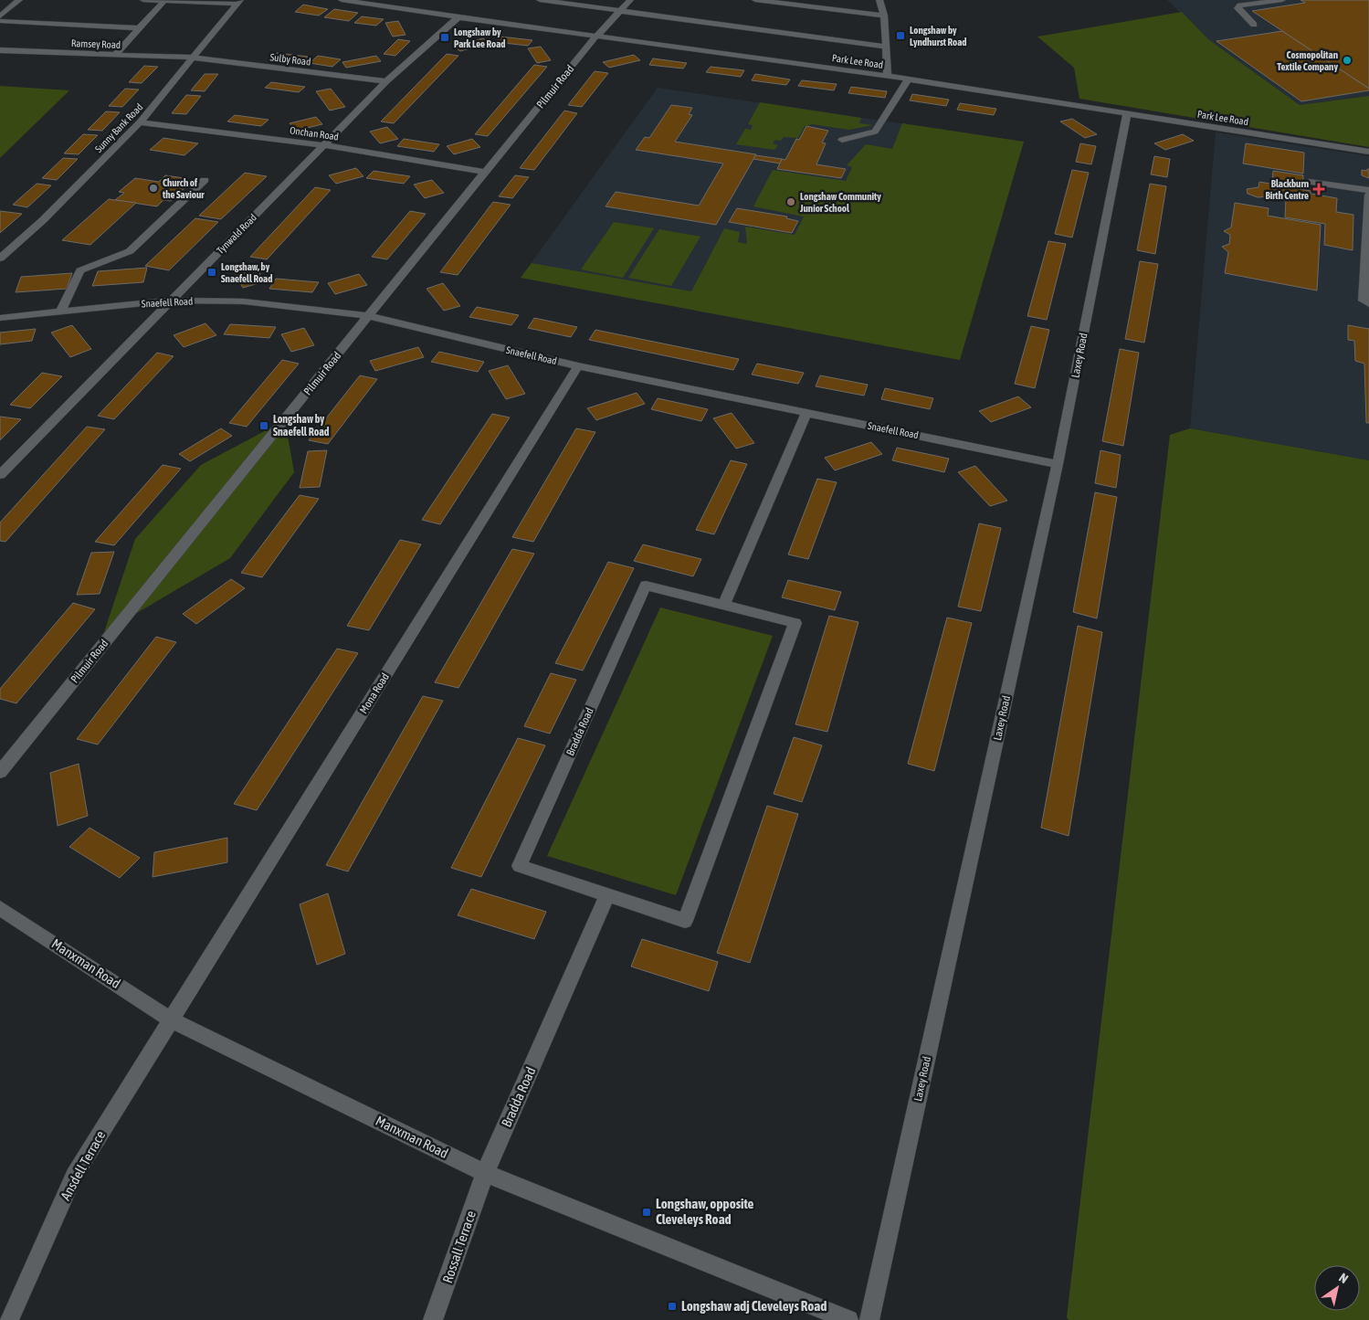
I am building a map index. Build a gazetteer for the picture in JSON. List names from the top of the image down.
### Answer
{
  "streets": {
    "street": [
      "Ramsey Road",
      "Sulby Road",
      "Park Lee Road",
      "Pilmuir Road",
      "Sunny Bank Road",
      "Onchan Road",
      "Tynwald Road",
      "Snaefell Road",
      "Laxey Road",
      "Mona Road",
      "Bradda Road",
      "Manxman Road",
      "Ansdell Terrace",
      "Rossall Terrace"
    ]
  },
  "crossings": [
    ["Ramsey Road", "Sulby Road"],
    ["Ramsey Road", "Sunny Bank Road"],
    ["Sulby Road", "Sunny Bank Road"],
    ["Sulby Road", "Tynwald Road"],
    ["Park Lee Road", "Pilmuir Road"],
    ["Park Lee Road", "Tynwald Road"],
    ["Park Lee Road", "Laxey Road"],
    ["Pilmuir Road", "Onchan Road"],
    ["Pilmuir Road", "Snaefell Road"],
    ["Sunny Bank Road", "Onchan Road"],
    ["Onchan Road", "Tynwald Road"],
    ["Tynwald Road", "Snaefell Road"],
    ["Snaefell Road", "Laxey Road"],
    ["Snaefell Road", "Mona Road"],
    ["Mona Road", "Manxman Road"],
    ["Mona Road", "Ansdell Terrace"],
    ["Bradda Road", "Manxman Road"],
    ["Bradda Road", "Rossall Terrace"],
    ["Manxman Road", "Ansdell Terrace"],
    ["Manxman Road", "Rossall Terrace"]
  ],
  "places": {
    "transit": [
      "Longshaw by Lyndhurst Road",
      "Longshaw by Park Lee Road",
      "Longshaw, by Snaefell Road",
      "Longshaw by Snaefell Road",
      "Longshaw, opposite Cleveleys Road",
      "Longshaw adj Cleveleys Road"
    ],
    "other": ["Cosmopolitan Textile Company", "Church of the Saviour", "Longshaw Community Junior School"],
    "health": ["Blackburn Birth Centre"]
  },
  "north": "top right"
}
